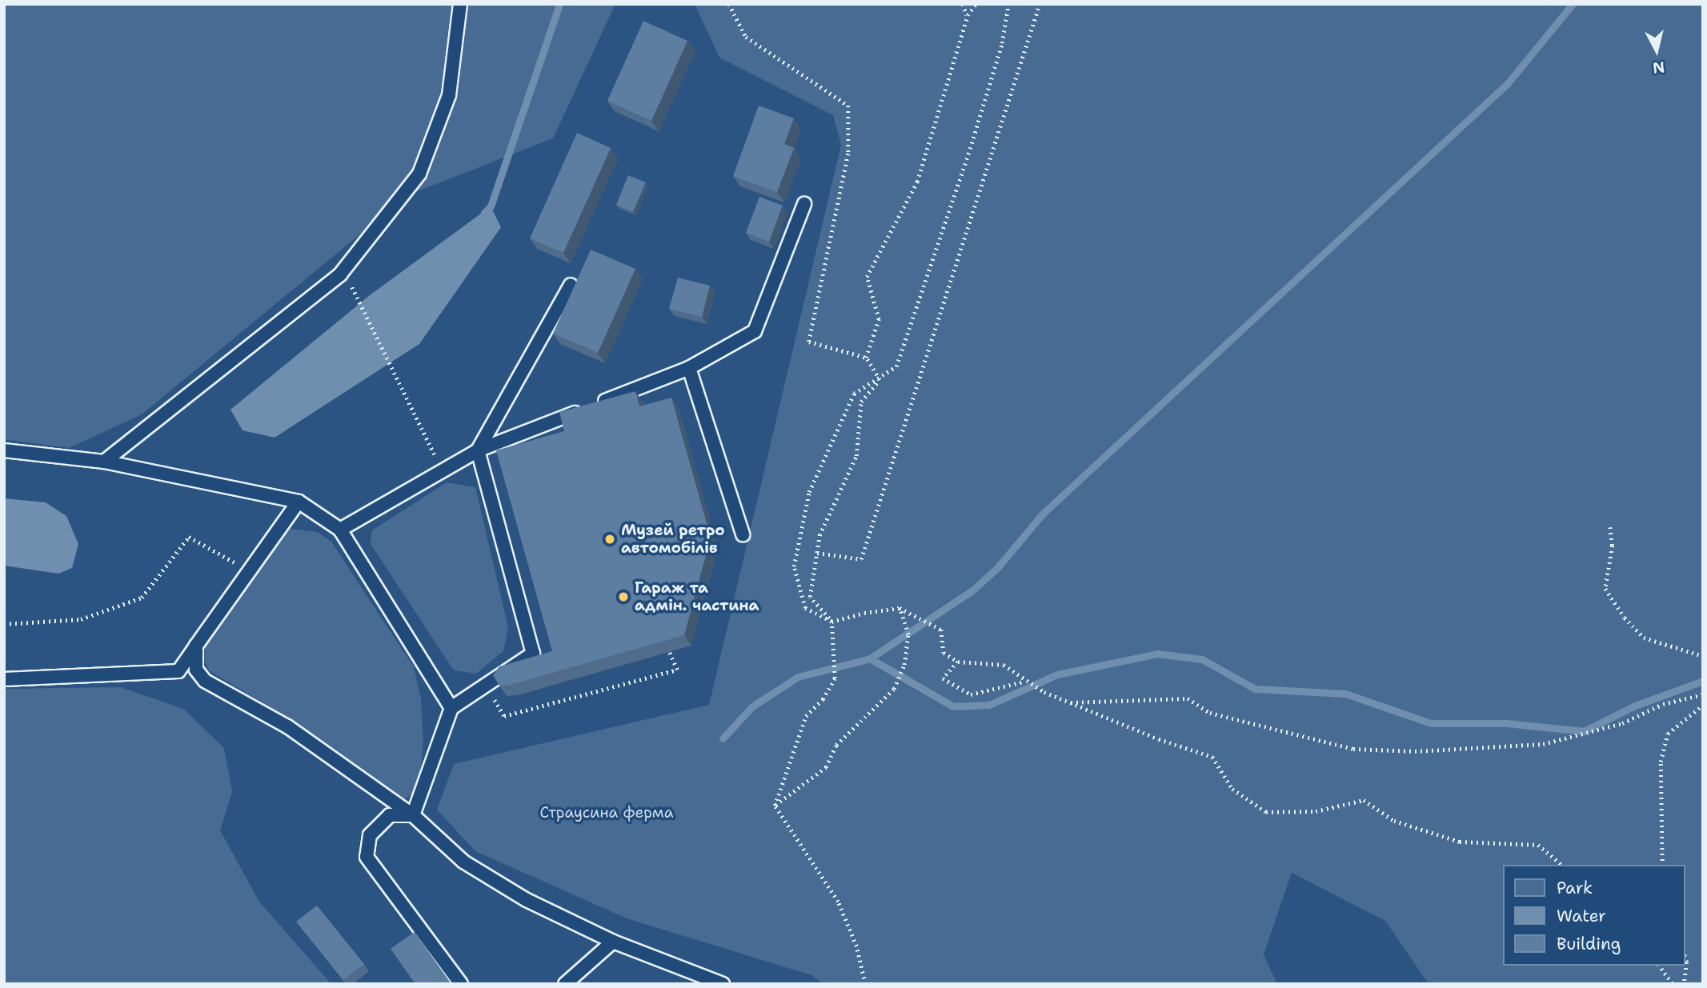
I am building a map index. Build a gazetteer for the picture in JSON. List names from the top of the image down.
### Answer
{
  "parks": ["Страусина ферма"],
  "places": ["Музей ретро автомобілів", "Гараж та адмін. частина"],
  "legend": ["Park", "Water", "Building"],
  "north": "bottom"
}
